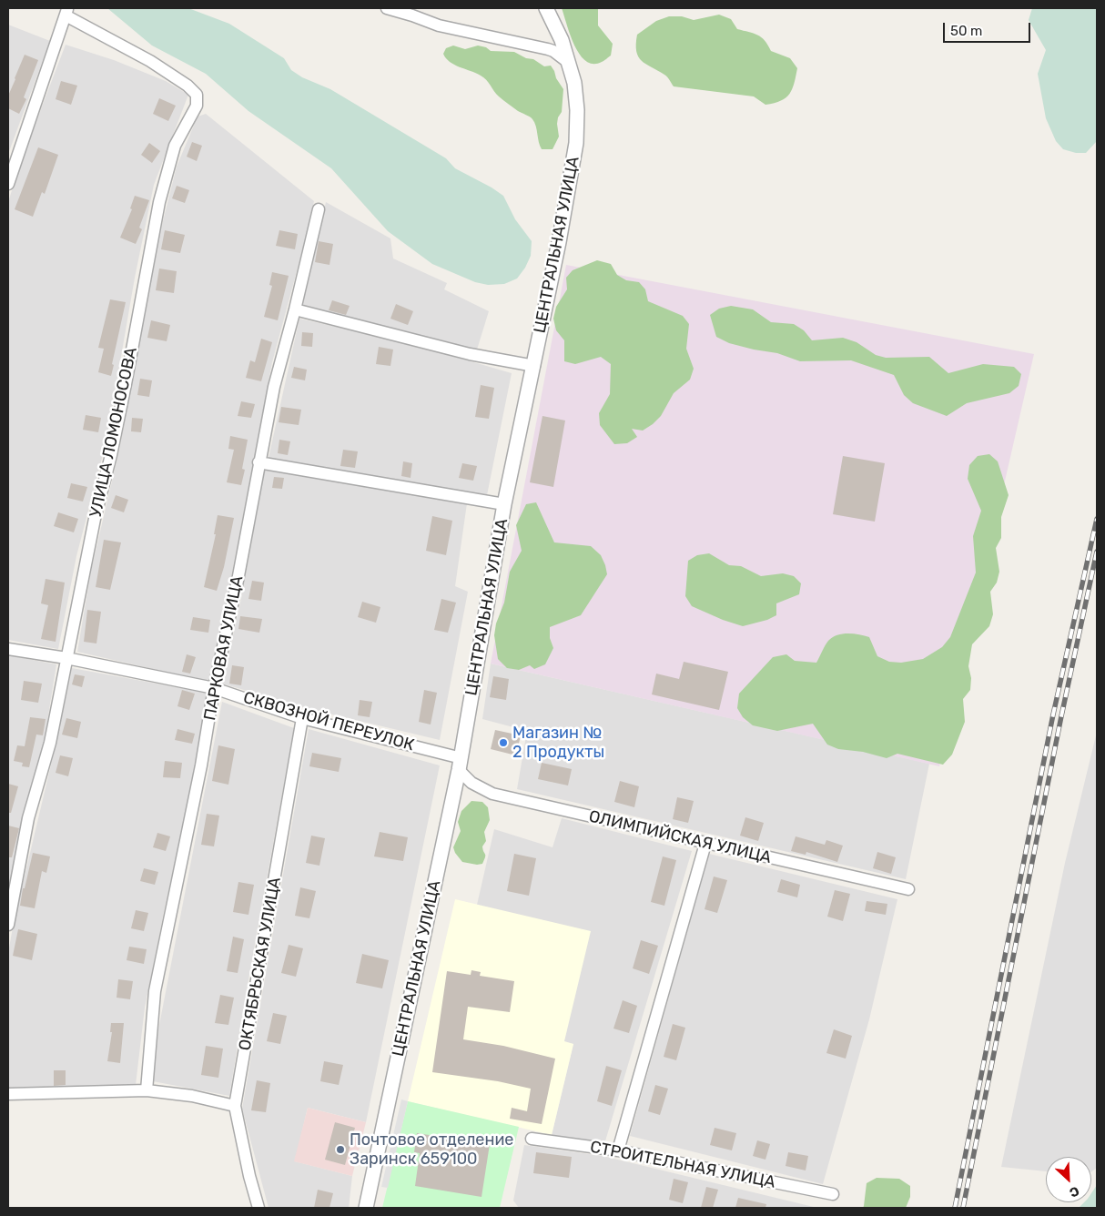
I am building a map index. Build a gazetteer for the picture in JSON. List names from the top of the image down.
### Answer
{
  "streets": {
    "street": [
      "ЦЕНТРАЛЬНАЯ УЛИЦА",
      "УЛИЦА ЛОМОНОСОВА",
      "ПАРКОВАЯ УЛИЦА",
      "СКВОЗНОЙ ПЕРЕУЛОК",
      "ОЛИМПИЙСКАЯ УЛИЦА",
      "ОКТЯБРЬСКАЯ УЛИЦА",
      "СТРОИТЕЛЬНАЯ УЛИЦА"
    ]
  },
  "crossings": [
    ["ЦЕНТРАЛЬНАЯ УЛИЦА", "СКВОЗНОЙ ПЕРЕУЛОК"],
    ["ЦЕНТРАЛЬНАЯ УЛИЦА", "ОЛИМПИЙСКАЯ УЛИЦА"],
    ["УЛИЦА ЛОМОНОСОВА", "СКВОЗНОЙ ПЕРЕУЛОК"],
    ["ПАРКОВАЯ УЛИЦА", "СКВОЗНОЙ ПЕРЕУЛОК"],
    ["СКВОЗНОЙ ПЕРЕУЛОК", "ОЛИМПИЙСКАЯ УЛИЦА"],
    ["СКВОЗНОЙ ПЕРЕУЛОК", "ОКТЯБРЬСКАЯ УЛИЦА"]
  ],
  "places": ["Магазин № 2 Продукты", "Почтовое отделение Заринск 659100"],
  "scale_bar": "50 m",
  "north": "bottom right"
}
